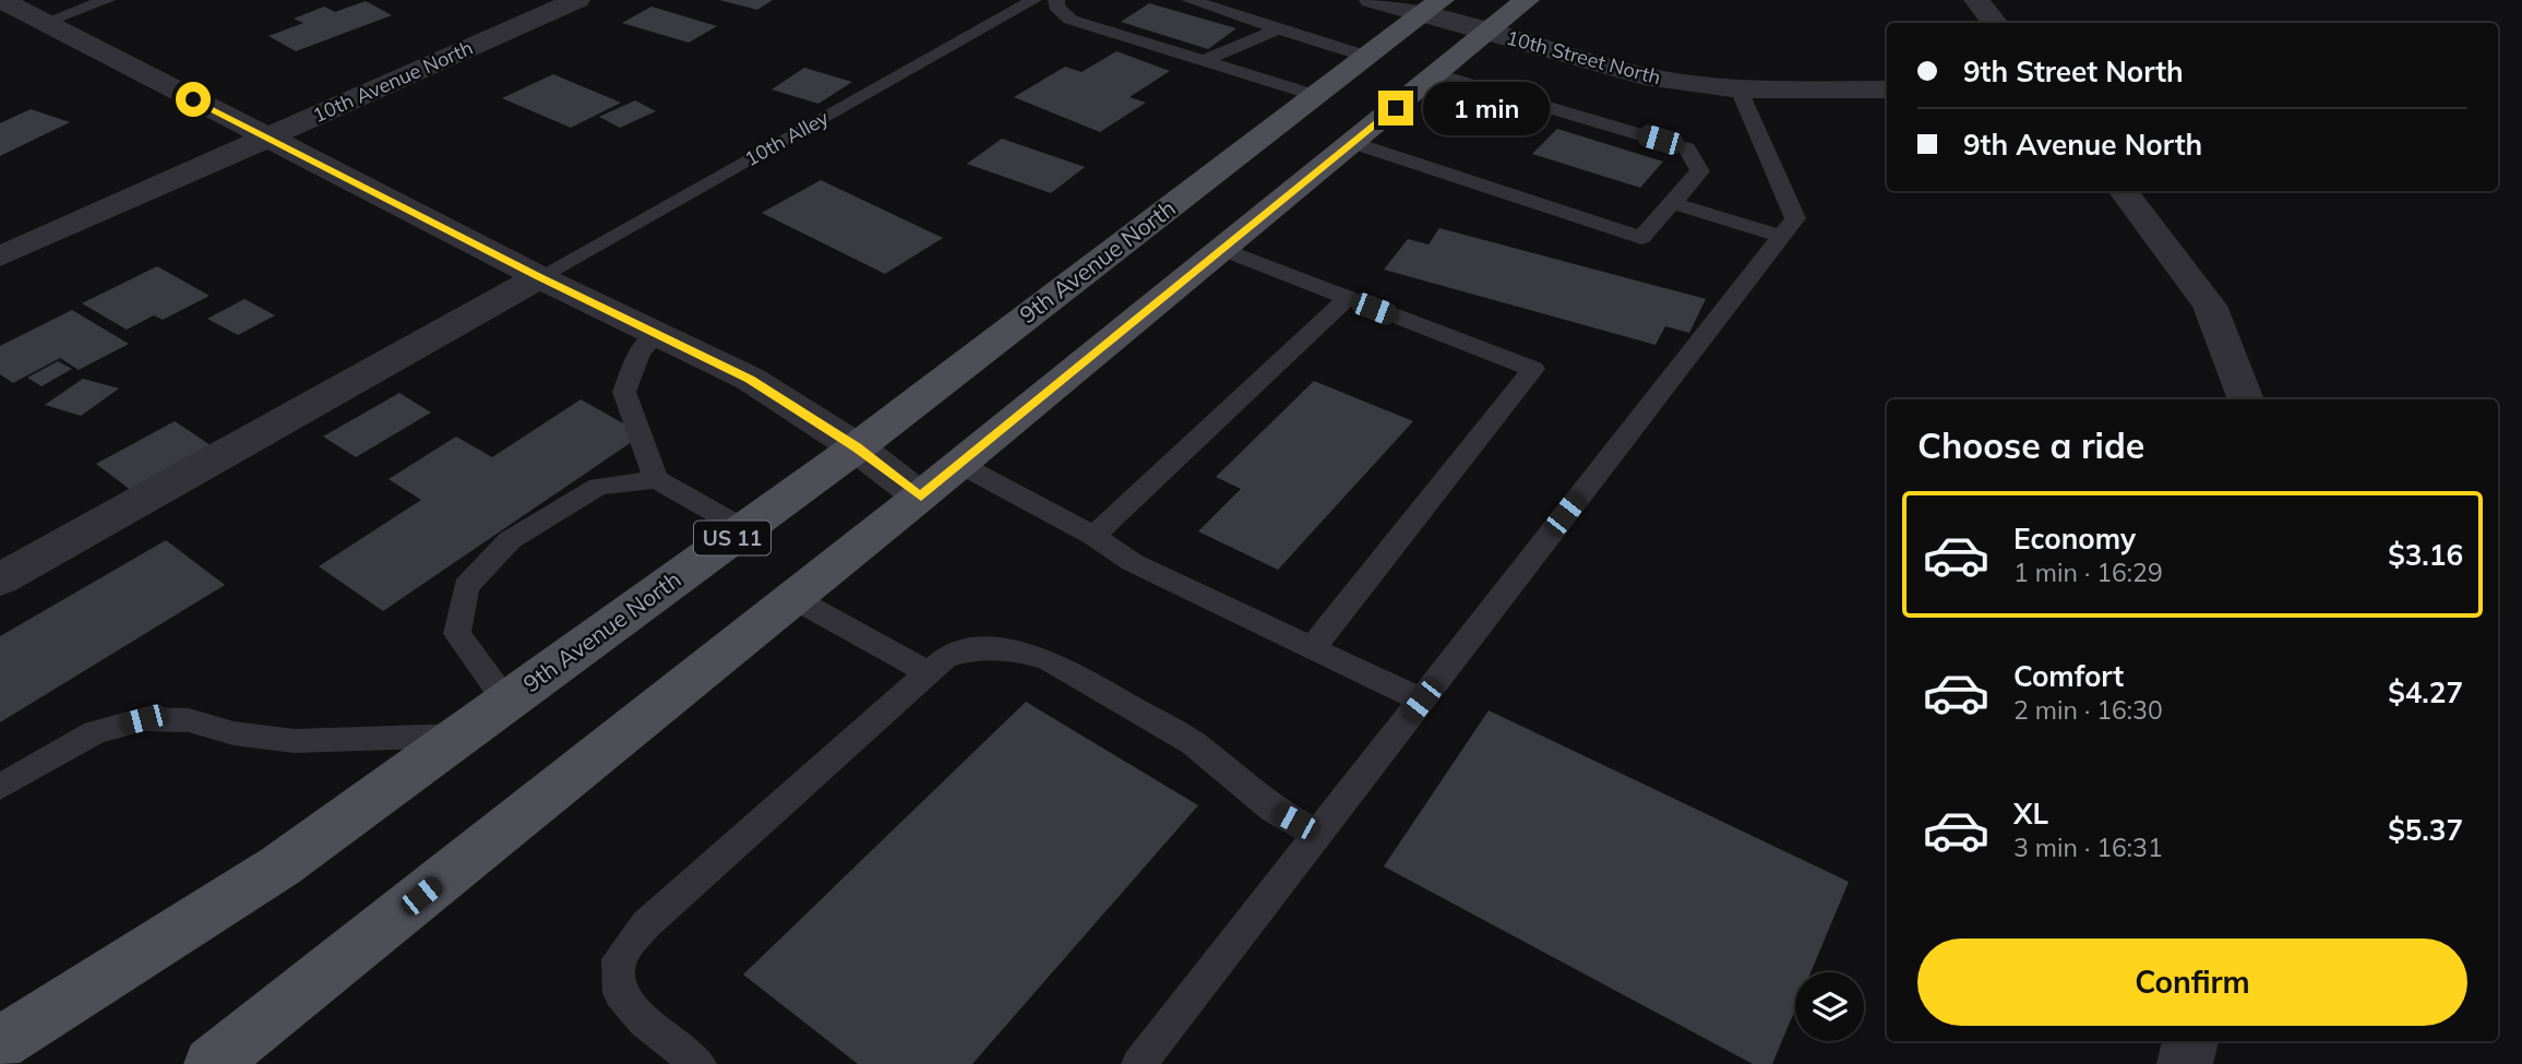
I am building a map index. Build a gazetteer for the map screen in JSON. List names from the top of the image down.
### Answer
{
  "streets": {
    "main road": ["9th Avenue North", "US 11"],
    "street": ["10th Street North", "10th Avenue North"],
    "lane": ["10th Alley"]
  },
  "crossings": [
    ["10th Street North", "9th Avenue North"]
  ],
  "page": {
    "banner": ["9th Street North", "9th Avenue North"],
    "bubble": "1 min",
    "heading": "Choose a ride",
    "list": [
      {
        "name": "Economy",
        "note": "1 min · 16:29",
        "value": "$3.16"
      },
      {
        "name": "Comfort",
        "note": "2 min · 16:30",
        "value": "$4.27"
      },
      {
        "name": "XL",
        "note": "3 min · 16:31",
        "value": "$5.37"
      }
    ],
    "buttons": "Confirm"
  }
}
